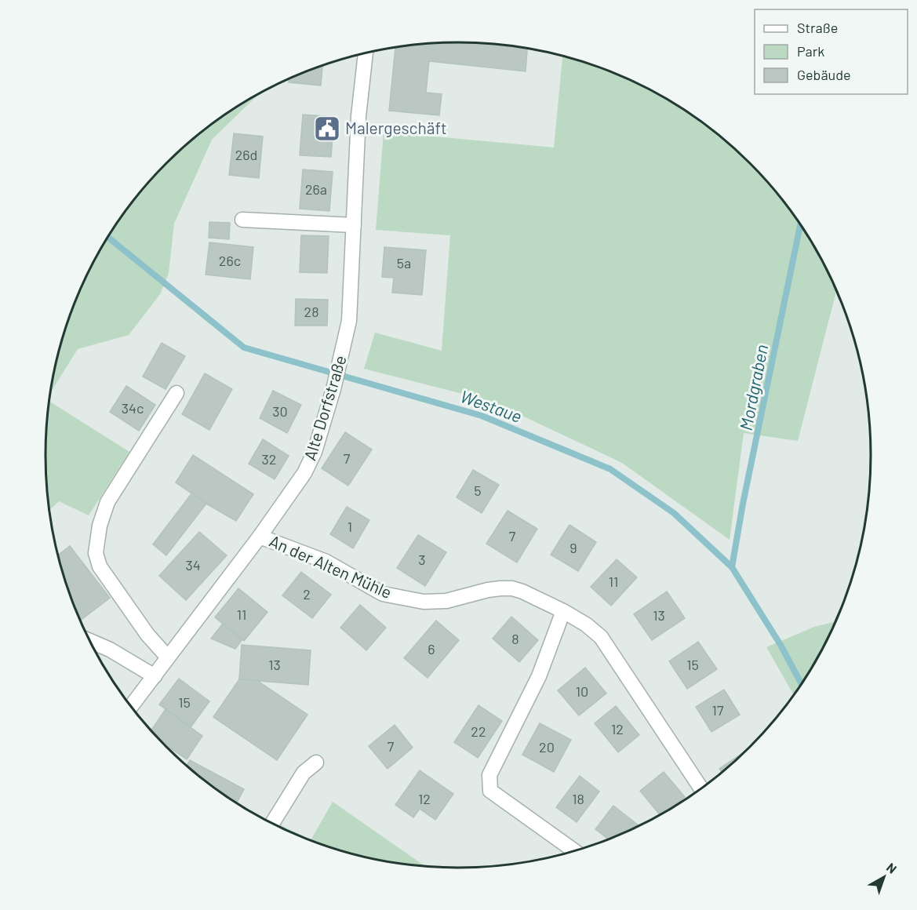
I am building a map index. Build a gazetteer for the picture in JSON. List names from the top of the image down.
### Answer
{
  "streets": {
    "street": ["Alte Dorfstraße", "An der Alten Mühle"]
  },
  "crossings": [
    ["Alte Dorfstraße", "An der Alten Mühle"]
  ],
  "water": ["Mordgraben", "Westaue"],
  "places": {
    "public building": ["Malergeschäft"]
  },
  "house_numbers": [
    "26d",
    "26a",
    "26c",
    "5a",
    "28",
    "34c",
    "30",
    "7",
    "32",
    "5",
    "1",
    "7",
    "9",
    "3",
    "34",
    "11",
    "2",
    "11",
    "13",
    "8",
    "6",
    "13",
    "15",
    "10",
    "15",
    "17",
    "12",
    "22",
    "7",
    "20",
    "12",
    "18"
  ],
  "legend": ["Straße", "Park", "Gebäude"],
  "north": "top right"
}
